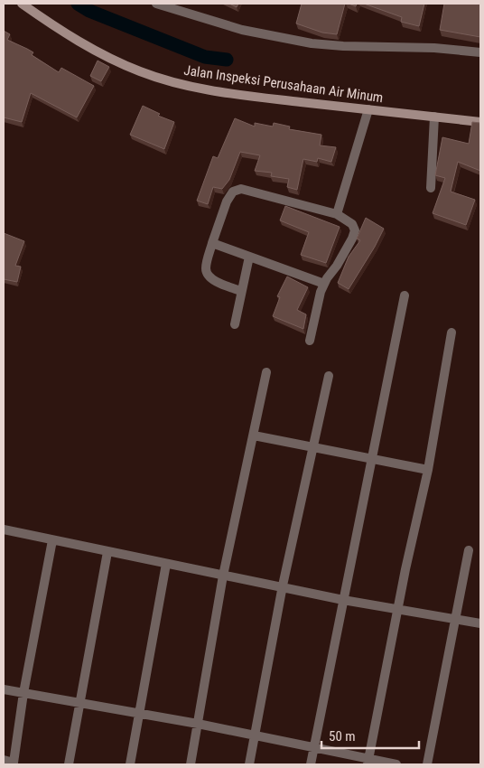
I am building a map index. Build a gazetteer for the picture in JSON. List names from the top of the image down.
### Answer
{
  "streets": {
    "street": ["Jalan Inspeksi Perusahaan Air Minum"]
  },
  "scale_bar": "50 m"
}
